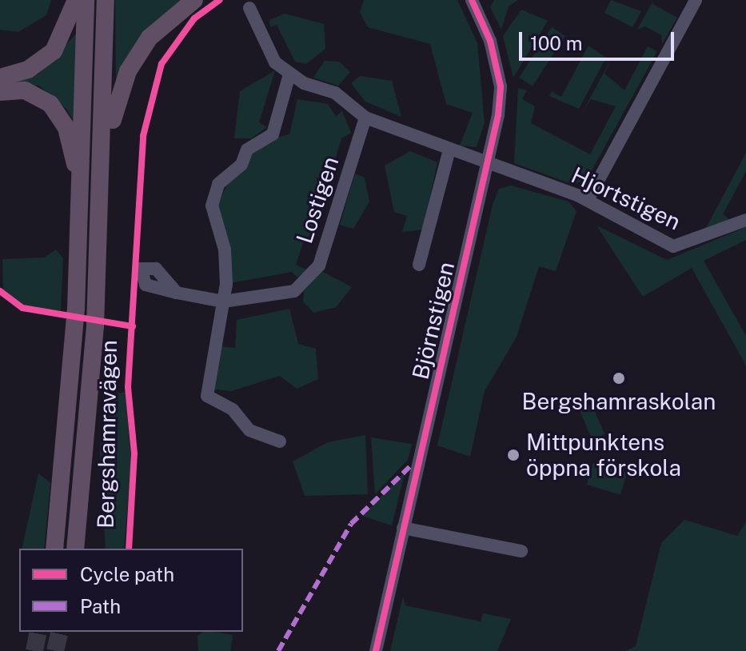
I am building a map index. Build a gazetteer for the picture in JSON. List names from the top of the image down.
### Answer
{
  "streets": {
    "highway": ["Bergshamravägen"],
    "street": ["Hjortstigen", "Lostigen", "Björnstigen"]
  },
  "crossings": [
    ["Hjortstigen", "Lostigen"],
    ["Hjortstigen", "Björnstigen"]
  ],
  "places": ["Bergshamraskolan", "Mittpunktens öppna förskola"],
  "legend": ["Cycle path", "Path"],
  "scale_bar": "100 m"
}
